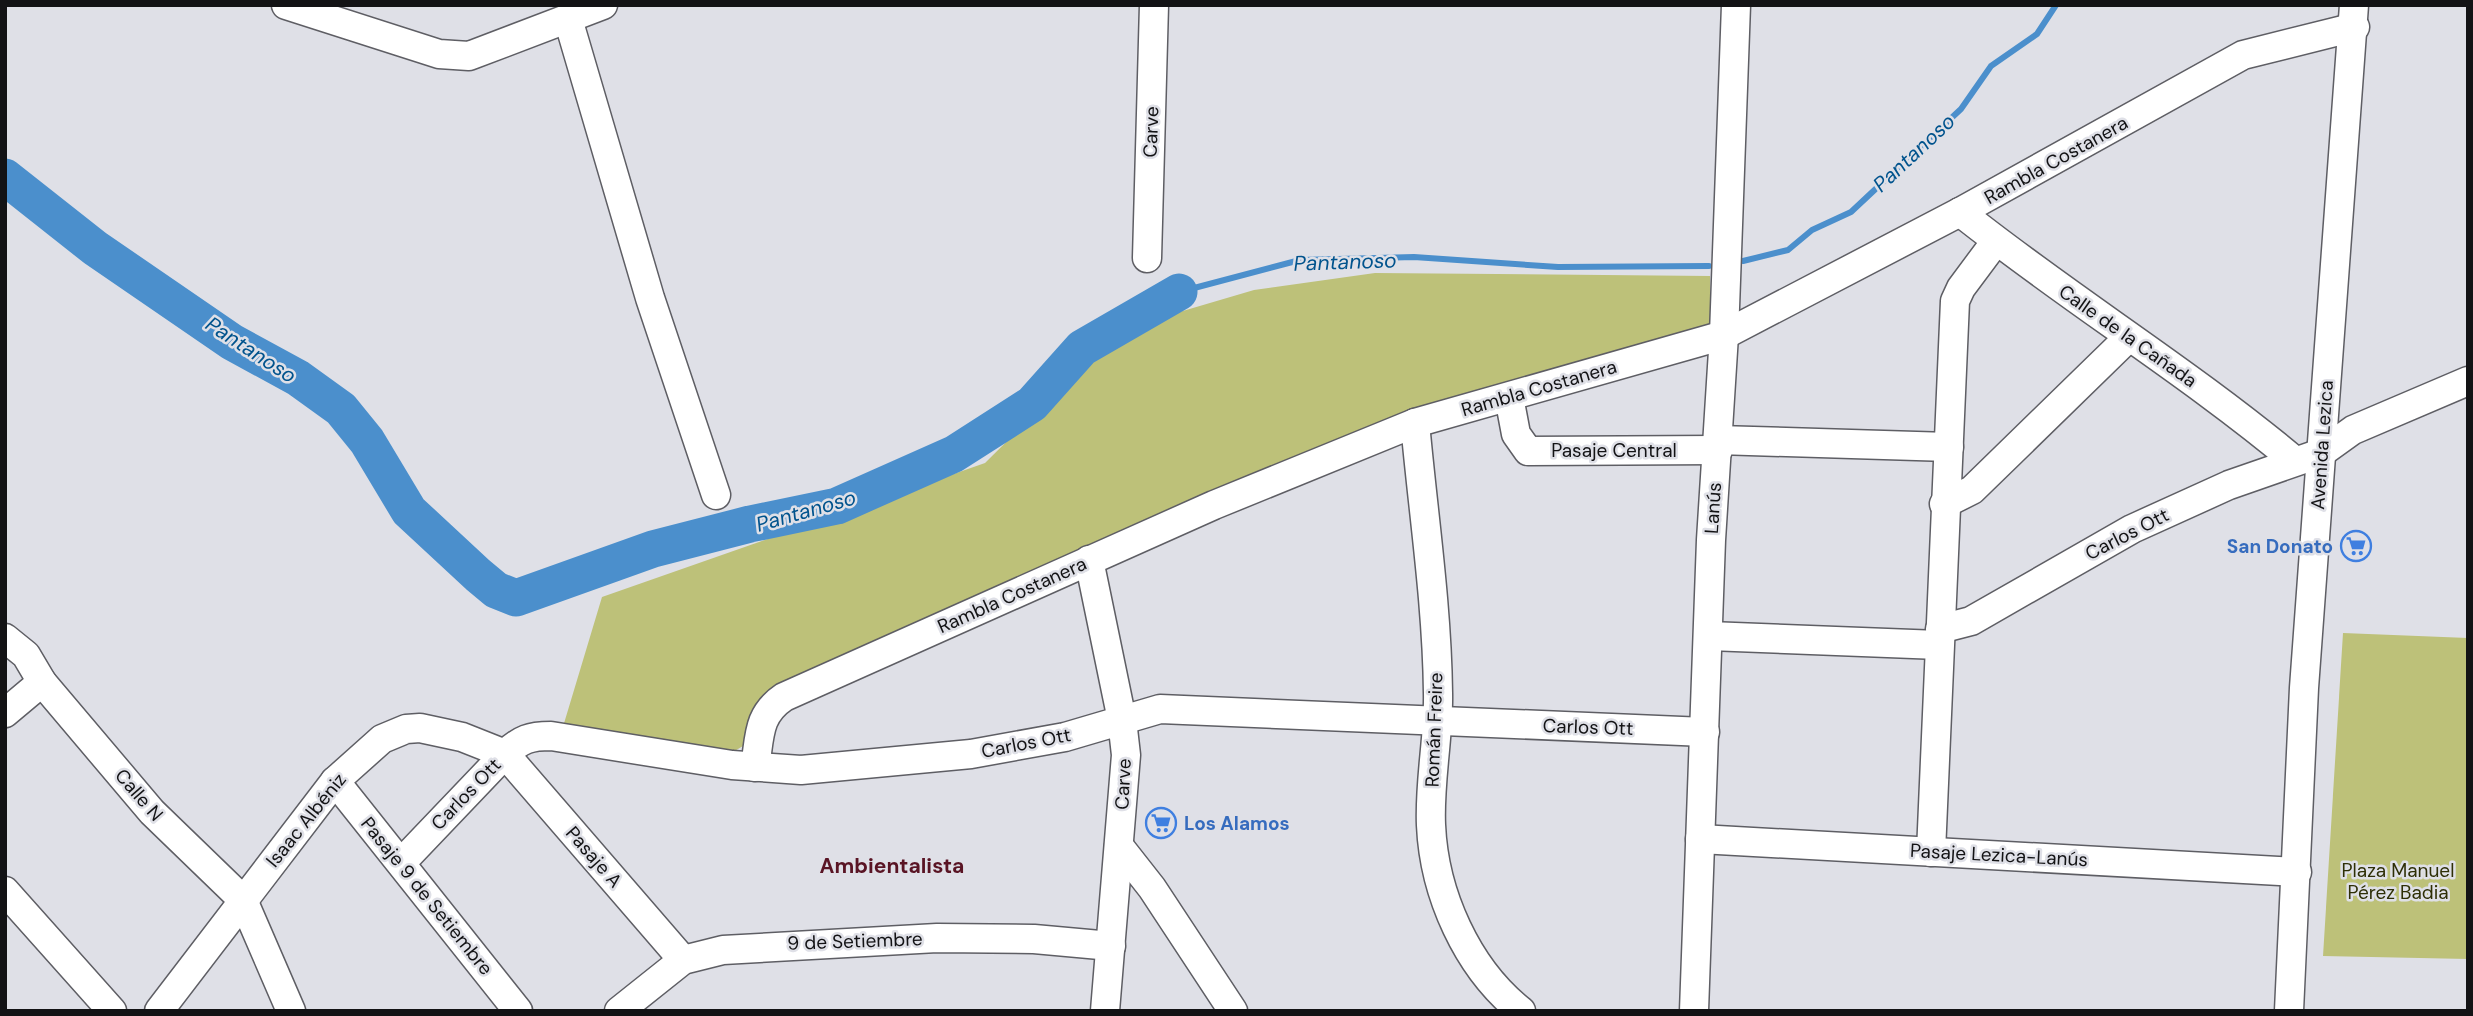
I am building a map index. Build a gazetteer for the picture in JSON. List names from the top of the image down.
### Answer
{
  "streets": {
    "street": [
      "Carve",
      "Rambla Costanera",
      "Calle de la Cañada",
      "Avenida Lezica",
      "Pasaje Central",
      "Lanús",
      "Carlos Ott",
      "Román Freire",
      "Calle N",
      "Isaac Albéniz",
      "Pasaje Lezica-Lanús",
      "Pasaje A",
      "Pasaje 9 de Setiembre",
      "9 de Setiembre"
    ]
  },
  "crossings": [
    ["Carve", "Rambla Costanera"],
    ["Carve", "Carlos Ott"],
    ["Carve", "9 de Setiembre"],
    ["Rambla Costanera", "Calle de la Cañada"],
    ["Rambla Costanera", "Avenida Lezica"],
    ["Rambla Costanera", "Pasaje Central"],
    ["Rambla Costanera", "Lanús"],
    ["Rambla Costanera", "Carlos Ott"],
    ["Rambla Costanera", "Román Freire"],
    ["Calle de la Cañada", "Avenida Lezica"],
    ["Calle de la Cañada", "Carlos Ott"],
    ["Avenida Lezica", "Carlos Ott"],
    ["Avenida Lezica", "Pasaje Lezica-Lanús"],
    ["Pasaje Central", "Lanús"],
    ["Lanús", "Carlos Ott"],
    ["Lanús", "Pasaje Lezica-Lanús"],
    ["Carlos Ott", "Román Freire"],
    ["Carlos Ott", "Isaac Albéniz"],
    ["Carlos Ott", "Pasaje A"],
    ["Carlos Ott", "Pasaje 9 de Setiembre"],
    ["Calle N", "Isaac Albéniz"],
    ["Isaac Albéniz", "Pasaje A"],
    ["Isaac Albéniz", "Pasaje 9 de Setiembre"],
    ["Pasaje A", "9 de Setiembre"]
  ],
  "districts": ["Ambientalista"],
  "water": ["Pantanoso"],
  "parks": ["Plaza Manuel Pérez Badia"],
  "places": {
    "supermarket": ["San Donato", "Los Alamos"]
  }
}
